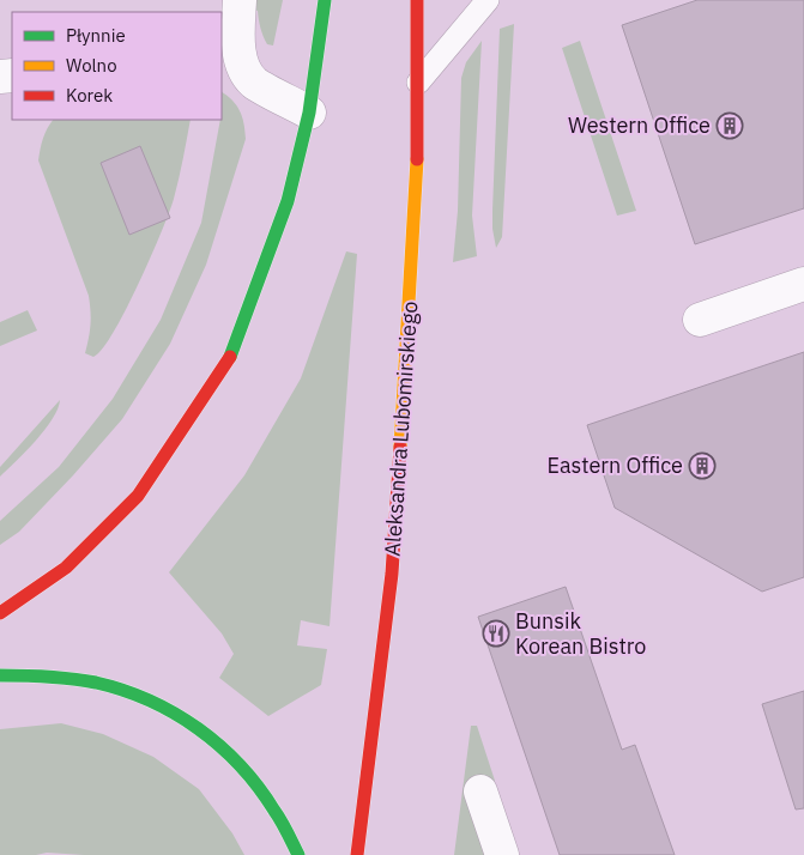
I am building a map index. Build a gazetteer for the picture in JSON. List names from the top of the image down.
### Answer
{
  "streets": {
    "main road": ["Aleksandra Lubomirskiego"]
  },
  "places": {
    "building": ["Western Office", "Eastern Office"],
    "restaurant": ["Bunsik Korean Bistro"]
  },
  "legend": ["Płynnie", "Wolno", "Korek"]
}
